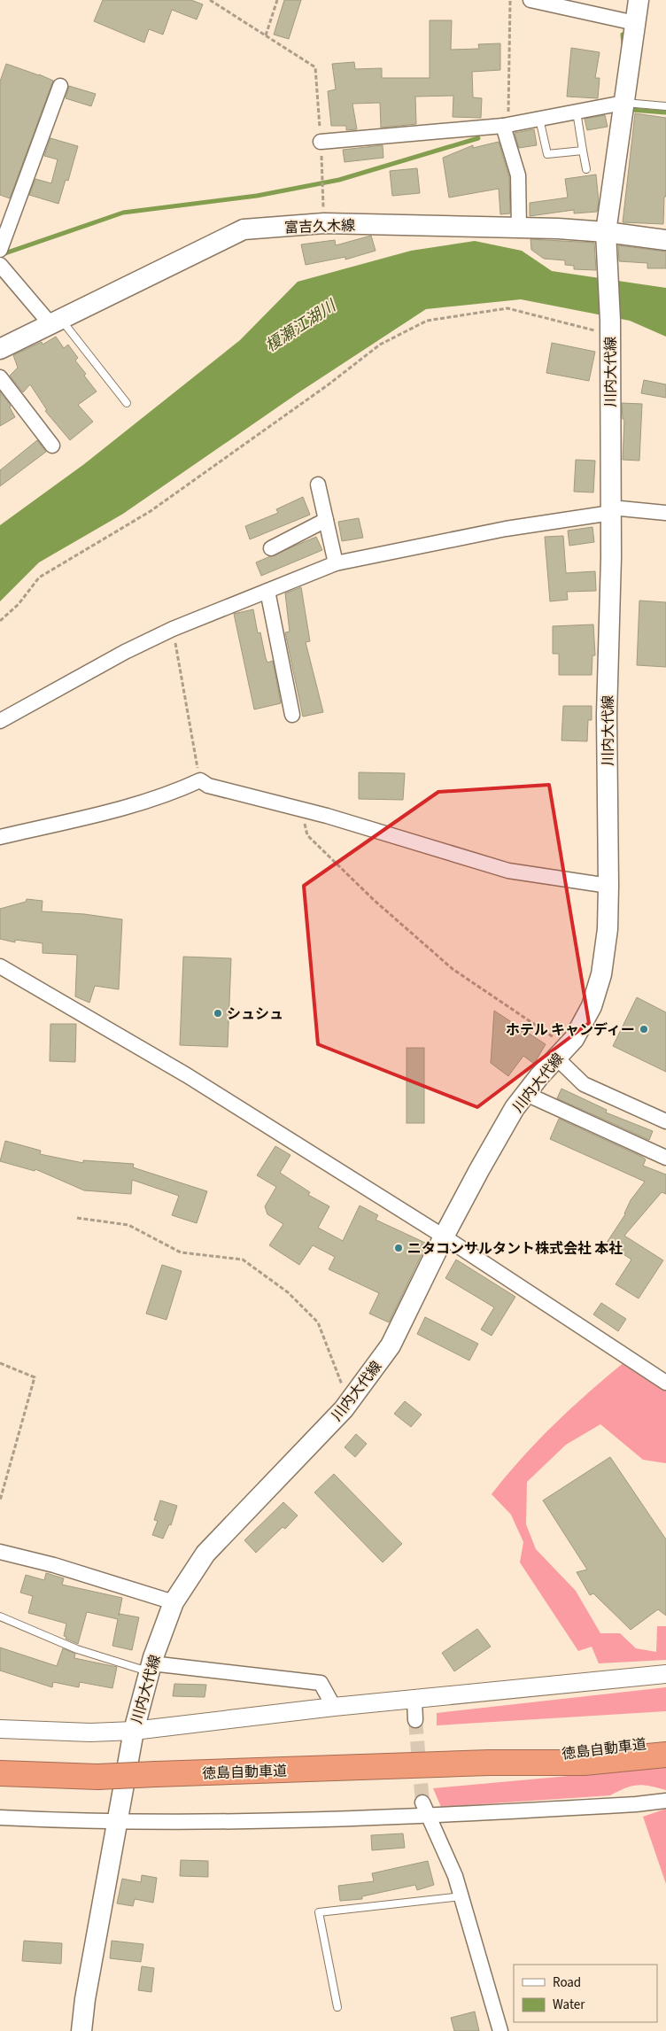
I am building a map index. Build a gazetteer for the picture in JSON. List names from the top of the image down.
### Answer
{
  "streets": {
    "highway": ["徳島自動車道"],
    "main road": ["富吉久木線", "川内大代線"]
  },
  "crossings": [
    ["富吉久木線", "川内大代線"]
  ],
  "water": ["榎瀬江湖川"],
  "places": ["シュシュ", "ホテル キャンディー", "ニタコンサルタント株式会社 本社"],
  "legend": ["Road", "Water"]
}
